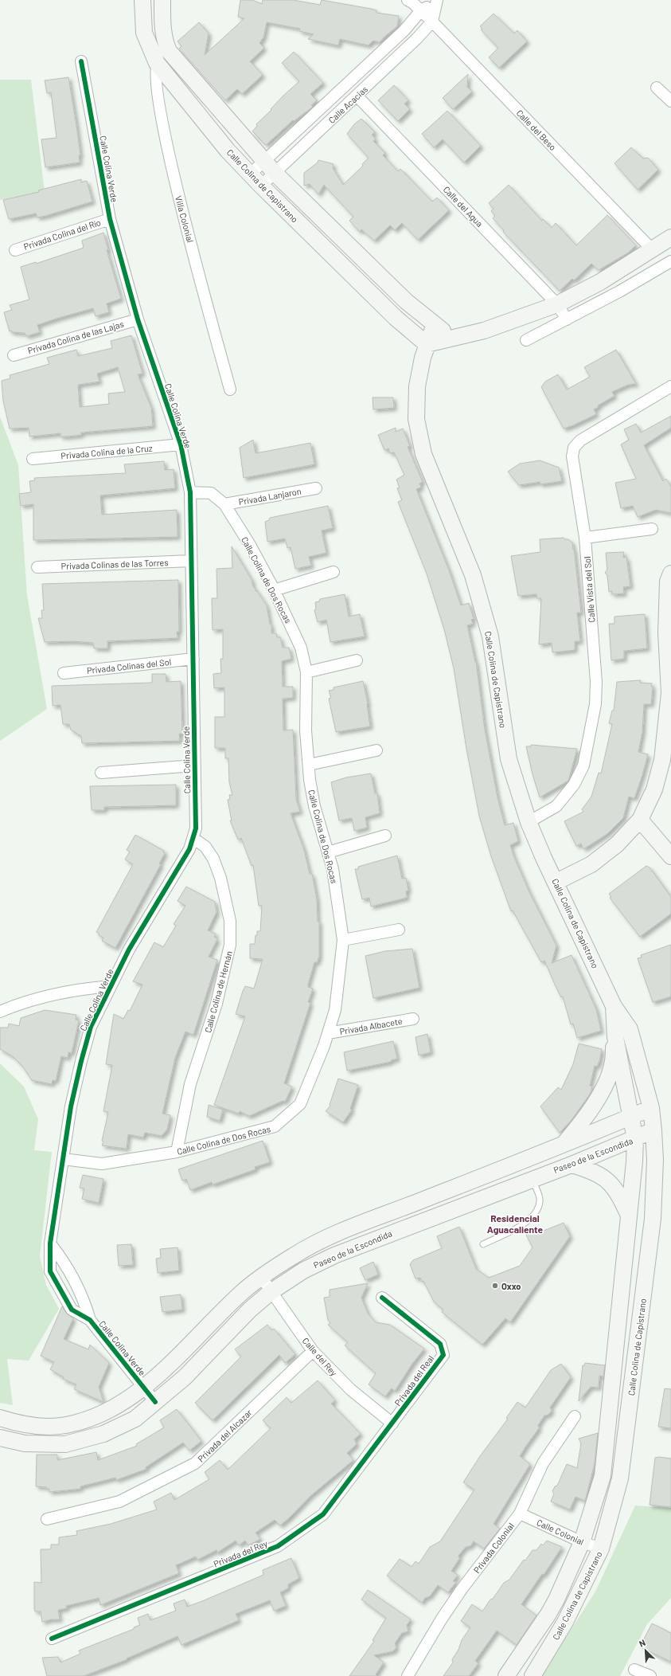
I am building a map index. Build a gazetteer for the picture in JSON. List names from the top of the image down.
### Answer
{
  "streets": {
    "main road": ["Calle Colina de Capistrano", "Paseo de la Escondida"],
    "street": [
      "Calle Acacias",
      "Calle del Beso",
      "Calle Colina Verde",
      "Calle del Agua",
      "Villa Colonial",
      "Privada Colina del Río",
      "Privada Colina de las Lajas",
      "Privada Colina de la Cruz",
      "Privada Lanjaron",
      "Privada Colinas de las Torres",
      "Calle Colina de Dos Rocas",
      "Calle Vista del Sol",
      "Privada Colinas del Sol",
      "Calle Colina de Hernán",
      "Privada Albacete",
      "Calle del Rey",
      "Privada del Real",
      "Privada del Alcazar",
      "Calle Colonial",
      "Privada Colonial",
      "Privada del Rey"
    ]
  },
  "crossings": [
    ["Calle Acacias", "Calle del Beso"],
    ["Calle Acacias", "Calle Colina de Capistrano"],
    ["Calle Acacias", "Calle del Agua"],
    ["Calle Colina Verde", "Privada Colina del Río"],
    ["Calle Colina Verde", "Privada Colina de las Lajas"],
    ["Calle Colina Verde", "Privada Colina de la Cruz"],
    ["Calle Colina Verde", "Privada Colinas de las Torres"],
    ["Calle Colina Verde", "Calle Colina de Dos Rocas"],
    ["Calle Colina Verde", "Privada Colinas del Sol"],
    ["Calle Colina Verde", "Calle Colina de Hernán"],
    ["Calle Colina Verde", "Paseo de la Escondida"],
    ["Calle Colina de Capistrano", "Villa Colonial"],
    ["Calle Colina de Capistrano", "Calle Vista del Sol"],
    ["Calle Colina de Capistrano", "Paseo de la Escondida"],
    ["Calle Colina de Capistrano", "Calle Colonial"],
    ["Privada Lanjaron", "Calle Colina de Dos Rocas"],
    ["Calle Colina de Dos Rocas", "Calle Colina de Hernán"],
    ["Calle Colina de Dos Rocas", "Privada Albacete"],
    ["Paseo de la Escondida", "Calle del Rey"],
    ["Calle del Rey", "Privada del Real"],
    ["Calle del Rey", "Privada del Alcazar"],
    ["Calle del Rey", "Privada del Rey"],
    ["Privada del Real", "Privada del Rey"],
    ["Calle Colonial", "Privada Colonial"]
  ],
  "districts": ["Residencial Aguacaliente"],
  "places": ["Oxxo"],
  "north": "top left"
}
